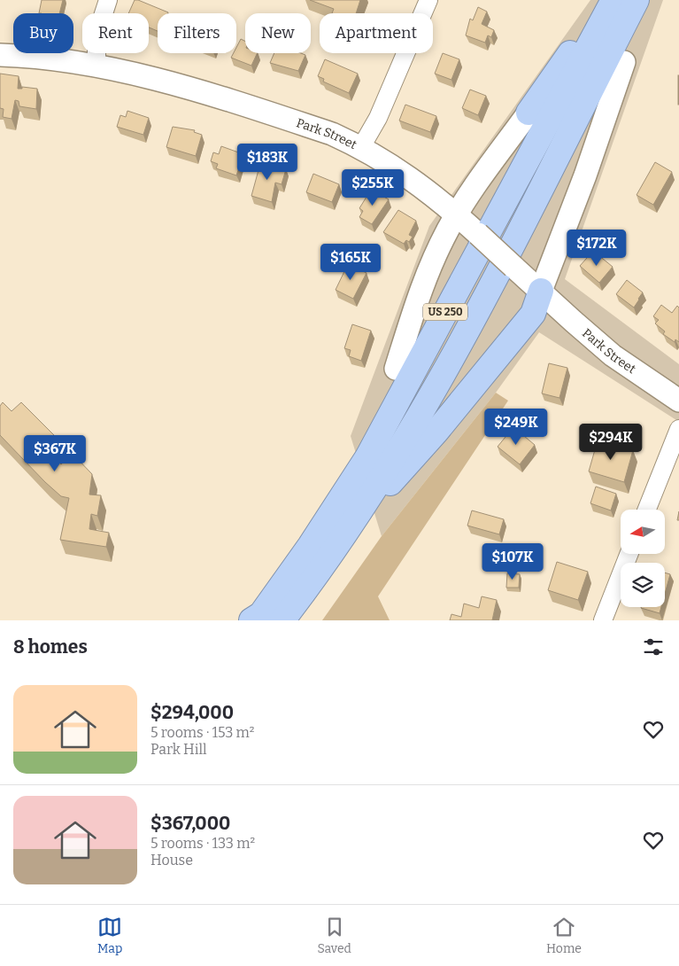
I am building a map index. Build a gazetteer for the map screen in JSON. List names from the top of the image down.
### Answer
{
  "streets": {
    "highway": ["US 250"],
    "street": ["Park Street"]
  },
  "north": "left",
  "page": {
    "chip": [
      "Buy",
      "Rent",
      "Filters",
      "New",
      "Apartment"
    ],
    "price": [
      "$183K",
      "$255K",
      "$172K",
      "$165K",
      "$249K",
      "$294K",
      "$367K",
      "$107K"
    ],
    "heading": "8 homes",
    "list": [
      {
        "name": "$294,000",
        "note": "5 rooms · 153 m² · Park Hill"
      },
      {
        "name": "$367,000",
        "note": "5 rooms · 133 m² · House"
      }
    ],
    "tabs": ["Map", "Saved", "Home"]
  }
}
